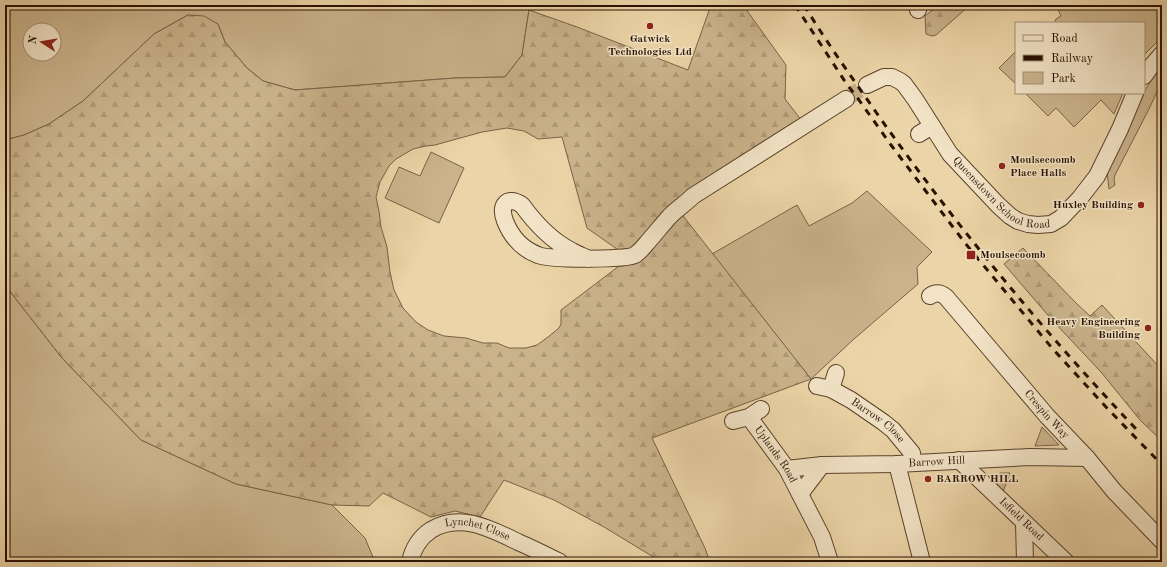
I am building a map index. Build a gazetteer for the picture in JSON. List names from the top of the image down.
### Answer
{
  "streets": {
    "street": [
      "Queensdown School Road",
      "Crespin Way",
      "Barrow Close",
      "Uplands Road",
      "Barrow Hill",
      "Isfield Road",
      "Lynchet Close"
    ]
  },
  "crossings": [
    ["Crespin Way", "Barrow Hill"],
    ["Barrow Close", "Barrow Hill"],
    ["Uplands Road", "Barrow Hill"],
    ["Barrow Hill", "Isfield Road"]
  ],
  "places": {
    "other": [
      "Gatwick Technologies Ltd",
      "Moulsecoomb Place Halls",
      "Huxley Building",
      "Heavy Engineering Building",
      "BARROW HILL"
    ],
    "transit": ["Moulsecoomb"]
  },
  "legend": ["Road", "Railway", "Park"],
  "north": "left"
}
